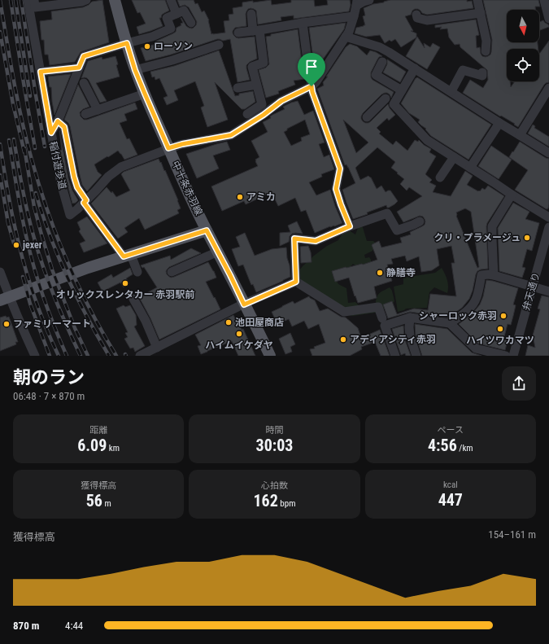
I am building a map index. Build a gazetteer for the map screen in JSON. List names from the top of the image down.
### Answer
{
  "streets": {
    "main road": ["中十条赤羽線"],
    "street": ["稲付遊歩道", "弁天通り"]
  },
  "places": [
    "ローソン",
    "アミカ",
    "クリ・プラメージュ",
    "jexer",
    "静膳寺",
    "オリックスレンタカー 赤羽駅前",
    "シャーロック赤羽",
    "池田屋商店",
    "ファミリーマート",
    "ハイツワカマツ",
    "ハイムイケダヤ",
    "アディアシティ赤羽"
  ],
  "north": "bottom",
  "page": {
    "heading": ["朝のラン", "06:48 · 7 × 870 m"],
    "stats": [
      ["距離", "6.09 km"],
      ["時間", "30:03"],
      ["ペース", "4:56 /km"],
      ["獲得標高", "56 m"],
      ["心拍数", "162 bpm"],
      ["kcal", "447"]
    ],
    "chart": ["獲得標高", "154–161 m"],
    "list": [
      {
        "name": "870 m",
        "note": "4:44"
      }
    ]
  }
}
